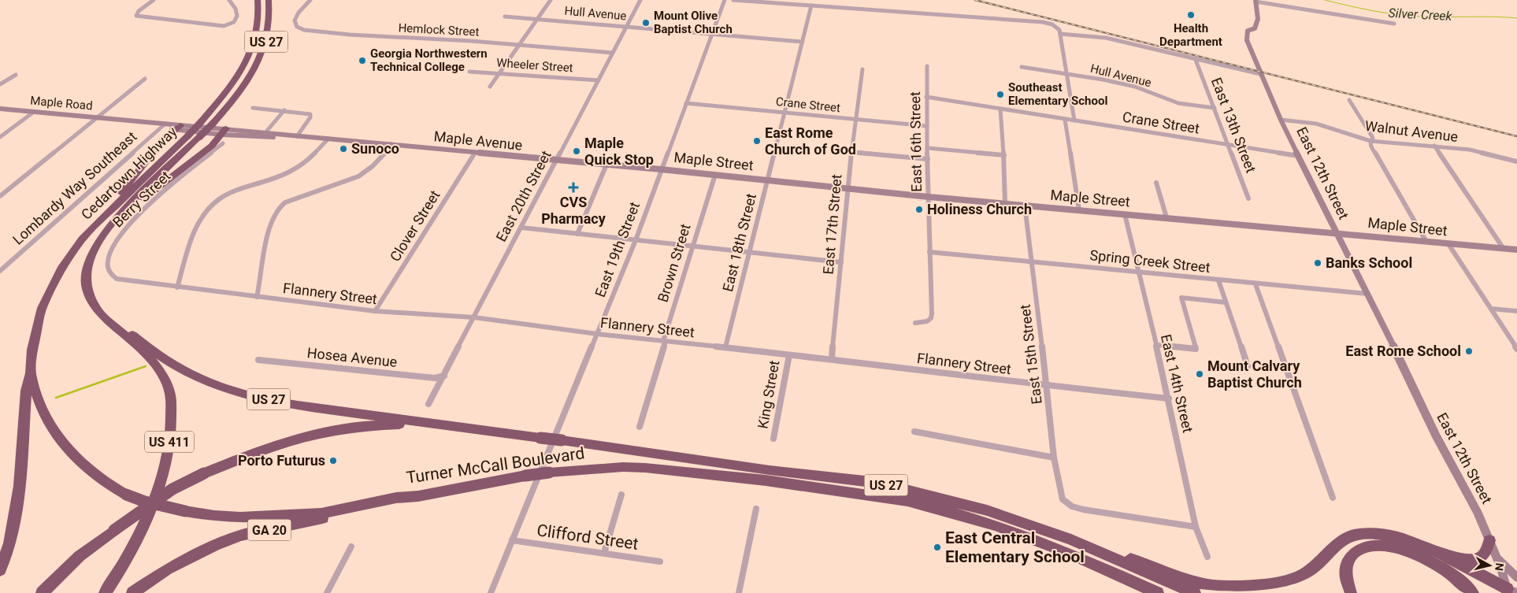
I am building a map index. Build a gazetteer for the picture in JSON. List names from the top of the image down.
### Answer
{
  "streets": {
    "highway": [
      "US 27",
      "Cedartown Highway",
      "US 411",
      "Turner McCall Boulevard",
      "GA 20"
    ],
    "main road": [
      "Maple Road",
      "Maple Avenue",
      "Maple Street",
      "East 12th Street"
    ],
    "street": [
      "Hull Avenue",
      "Hemlock Street",
      "Wheeler Street",
      "Crane Street",
      "East 13th Street",
      "Walnut Avenue",
      "East 16th Street",
      "Lombardy Way Southeast",
      "East 20th Street",
      "Berry Street",
      "East 17th Street",
      "Clover Street",
      "East 18th Street",
      "East 19th Street",
      "Spring Creek Street",
      "Brown Street",
      "Flannery Street",
      "East 15th Street",
      "Hosea Avenue",
      "East 14th Street",
      "King Street",
      "Clifford Street"
    ]
  },
  "crossings": [
    ["Hull Avenue", "East 13th Street"],
    ["Hull Avenue", "East 20th Street"],
    ["Hull Avenue", "East 18th Street"],
    ["Hull Avenue", "East 19th Street"],
    ["Hemlock Street", "East 20th Street"],
    ["Wheeler Street", "East 20th Street"],
    ["Maple Road", "Maple Avenue"],
    ["Maple Road", "Cedartown Highway"],
    ["Maple Road", "Lombardy Way Southeast"],
    ["Crane Street", "East 13th Street"],
    ["Crane Street", "East 16th Street"],
    ["Crane Street", "East 12th Street"],
    ["Crane Street", "East 17th Street"],
    ["Crane Street", "East 18th Street"],
    ["Crane Street", "East 19th Street"],
    ["Walnut Avenue", "East 12th Street"],
    ["Maple Avenue", "Maple Street"],
    ["Maple Avenue", "Cedartown Highway"],
    ["Maple Avenue", "East 20th Street"],
    ["Maple Avenue", "Clover Street"],
    ["Maple Avenue", "East 19th Street"],
    ["East 16th Street", "Maple Street"],
    ["East 16th Street", "Spring Creek Street"],
    ["Maple Street", "East 12th Street"],
    ["Maple Street", "East 17th Street"],
    ["Maple Street", "East 18th Street"],
    ["Maple Street", "East 19th Street"],
    ["Maple Street", "Brown Street"],
    ["Maple Street", "East 15th Street"],
    ["Maple Street", "East 14th Street"],
    ["Cedartown Highway", "US 411"],
    ["Cedartown Highway", "Turner McCall Boulevard"],
    ["East 12th Street", "Spring Creek Street"],
    ["East 20th Street", "Flannery Street"],
    ["East 20th Street", "Hosea Avenue"],
    ["Berry Street", "Flannery Street"],
    ["East 17th Street", "Flannery Street"],
    ["Clover Street", "Flannery Street"],
    ["East 18th Street", "Flannery Street"],
    ["East 19th Street", "Flannery Street"],
    ["East 19th Street", "Clifford Street"],
    ["Spring Creek Street", "East 15th Street"],
    ["Spring Creek Street", "East 14th Street"],
    ["Brown Street", "Flannery Street"],
    ["Flannery Street", "East 15th Street"],
    ["Flannery Street", "East 14th Street"],
    ["Flannery Street", "King Street"],
    ["East 15th Street", "East 14th Street"],
    ["US 411", "Turner McCall Boulevard"],
    ["Turner McCall Boulevard", "GA 20"]
  ],
  "water": ["Silver Creek"],
  "places": {
    "other": [
      "Health Department",
      "Mount Olive Baptist Church",
      "Georgia Northwestern Technical College",
      "Southeast Elementary School",
      "East Rome Church of God",
      "Sunoco",
      "Maple Quick Stop",
      "Holiness Church",
      "Banks School",
      "East Rome School",
      "Mount Calvary Baptist Church",
      "Porto Futurus",
      "East Central Elementary School"
    ],
    "health": ["CVS Pharmacy"]
  },
  "north": "right"
}
